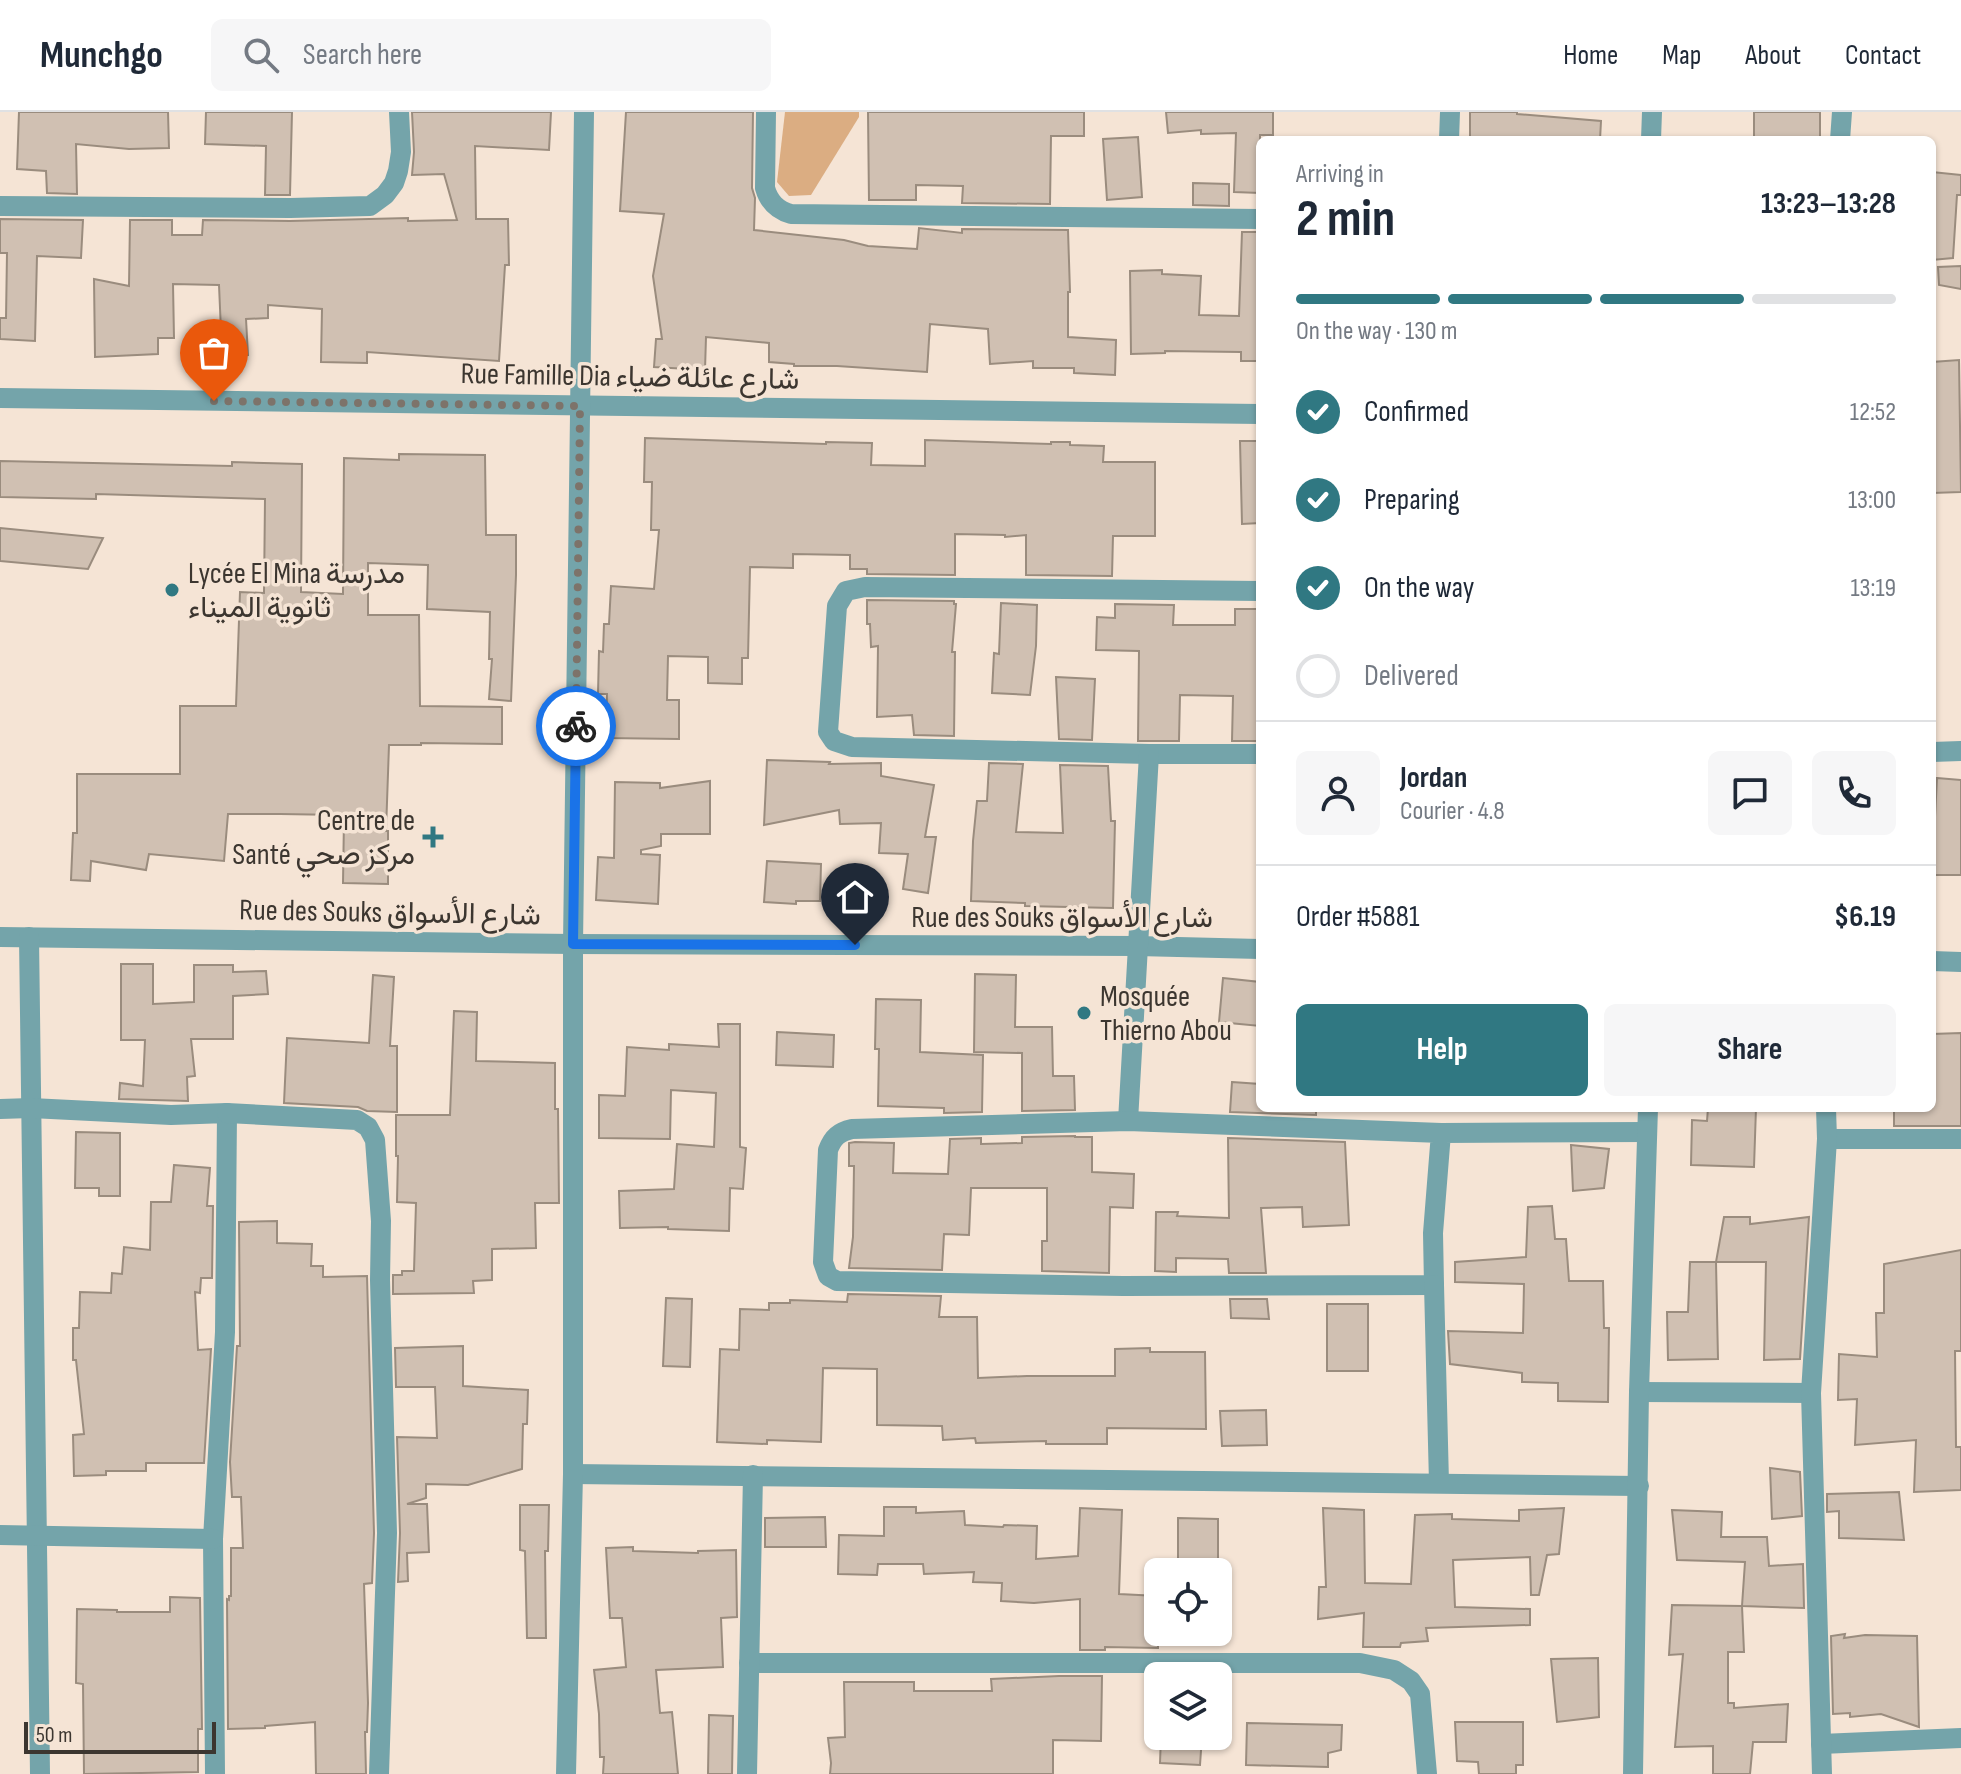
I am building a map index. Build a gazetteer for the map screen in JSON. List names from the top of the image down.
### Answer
{
  "streets": {
    "street": ["Rue Famille Dia شارع عائلة ضياء", "Rue des Souks شارع الأسواق"]
  },
  "places": {
    "other": ["Lycée El Mina مدرسة ثانوية الميناء", "Mosquée Thierno Abou"],
    "health": ["Centre de Santé مركز صحي"]
  },
  "scale_bar": "50 m",
  "page": {
    "header": "Munchgo",
    "search": "Search here",
    "nav": [
      "Home",
      "Map",
      "About",
      "Contact"
    ],
    "heading": ["2 min", "Arriving in", "13:23–13:28"],
    "panel": [
      "Jordan",
      "Courier · 4.8",
      "Order #5881",
      "$6.19"
    ],
    "bar": "On the way · 130 m",
    "list": [
      ["Confirmed", "12:52"],
      ["Preparing", "13:00"],
      ["On the way", "13:19"],
      "Delivered"
    ],
    "buttons": ["Help", "Share"],
    "scale": "50 m"
  }
}
